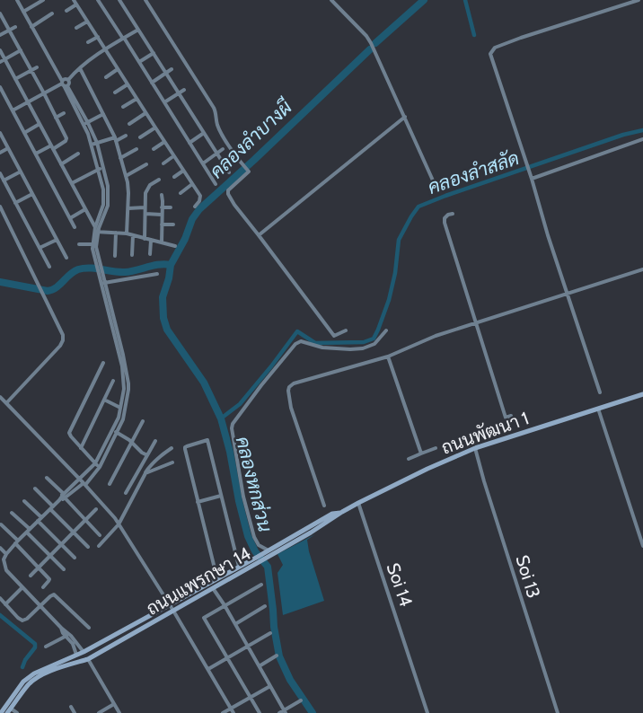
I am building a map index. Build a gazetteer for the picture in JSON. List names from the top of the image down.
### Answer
{
  "streets": {
    "main road": ["ถนนพัฒนา 1", "ถนนแพรกษา 14"],
    "street": ["Soi 13", "Soi 14"]
  },
  "crossings": [
    ["ถนนพัฒนา 1", "Soi 13"],
    ["ถนนพัฒนา 1", "ถนนแพรกษา 14"],
    ["ถนนพัฒนา 1", "Soi 14"]
  ],
  "water": ["คลองลำบางผี", "คลองลำสลัด", "คลองหกส่วน"]
}
